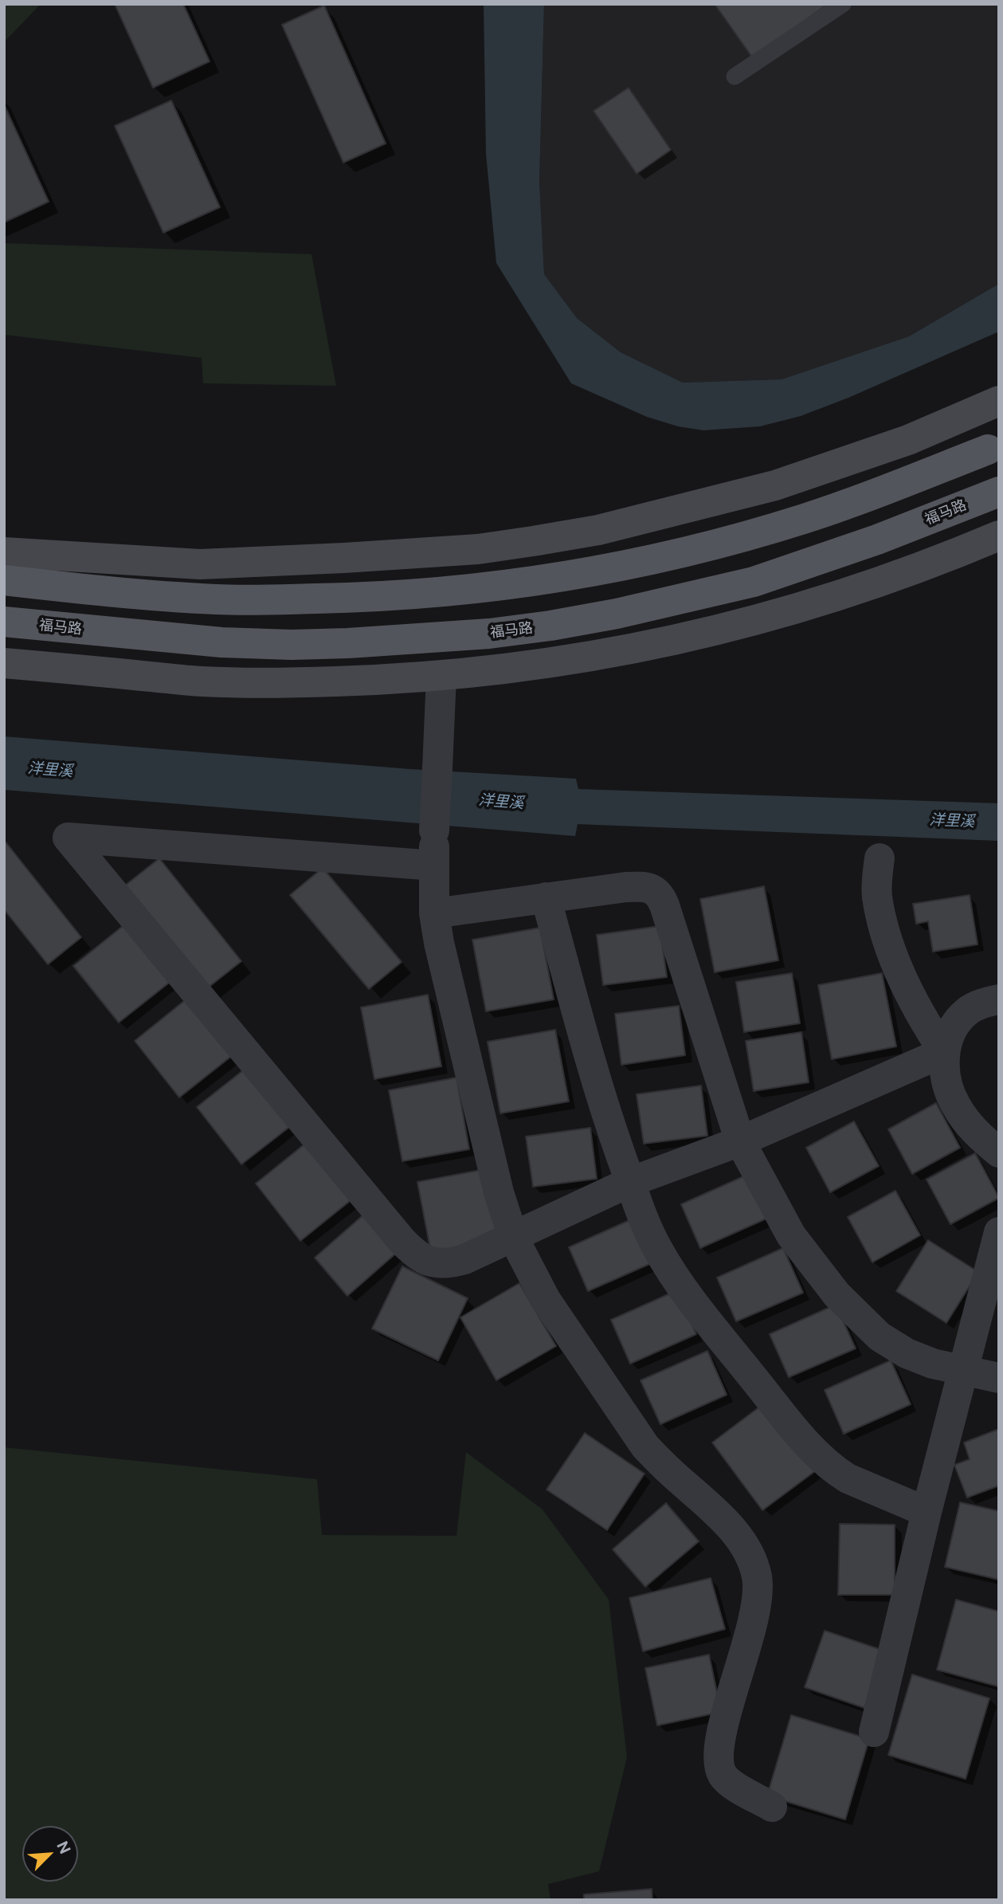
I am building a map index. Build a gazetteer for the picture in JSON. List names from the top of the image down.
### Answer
{
  "streets": {
    "main road": ["福马路"]
  },
  "water": ["洋里溪"],
  "north": "top right"
}
